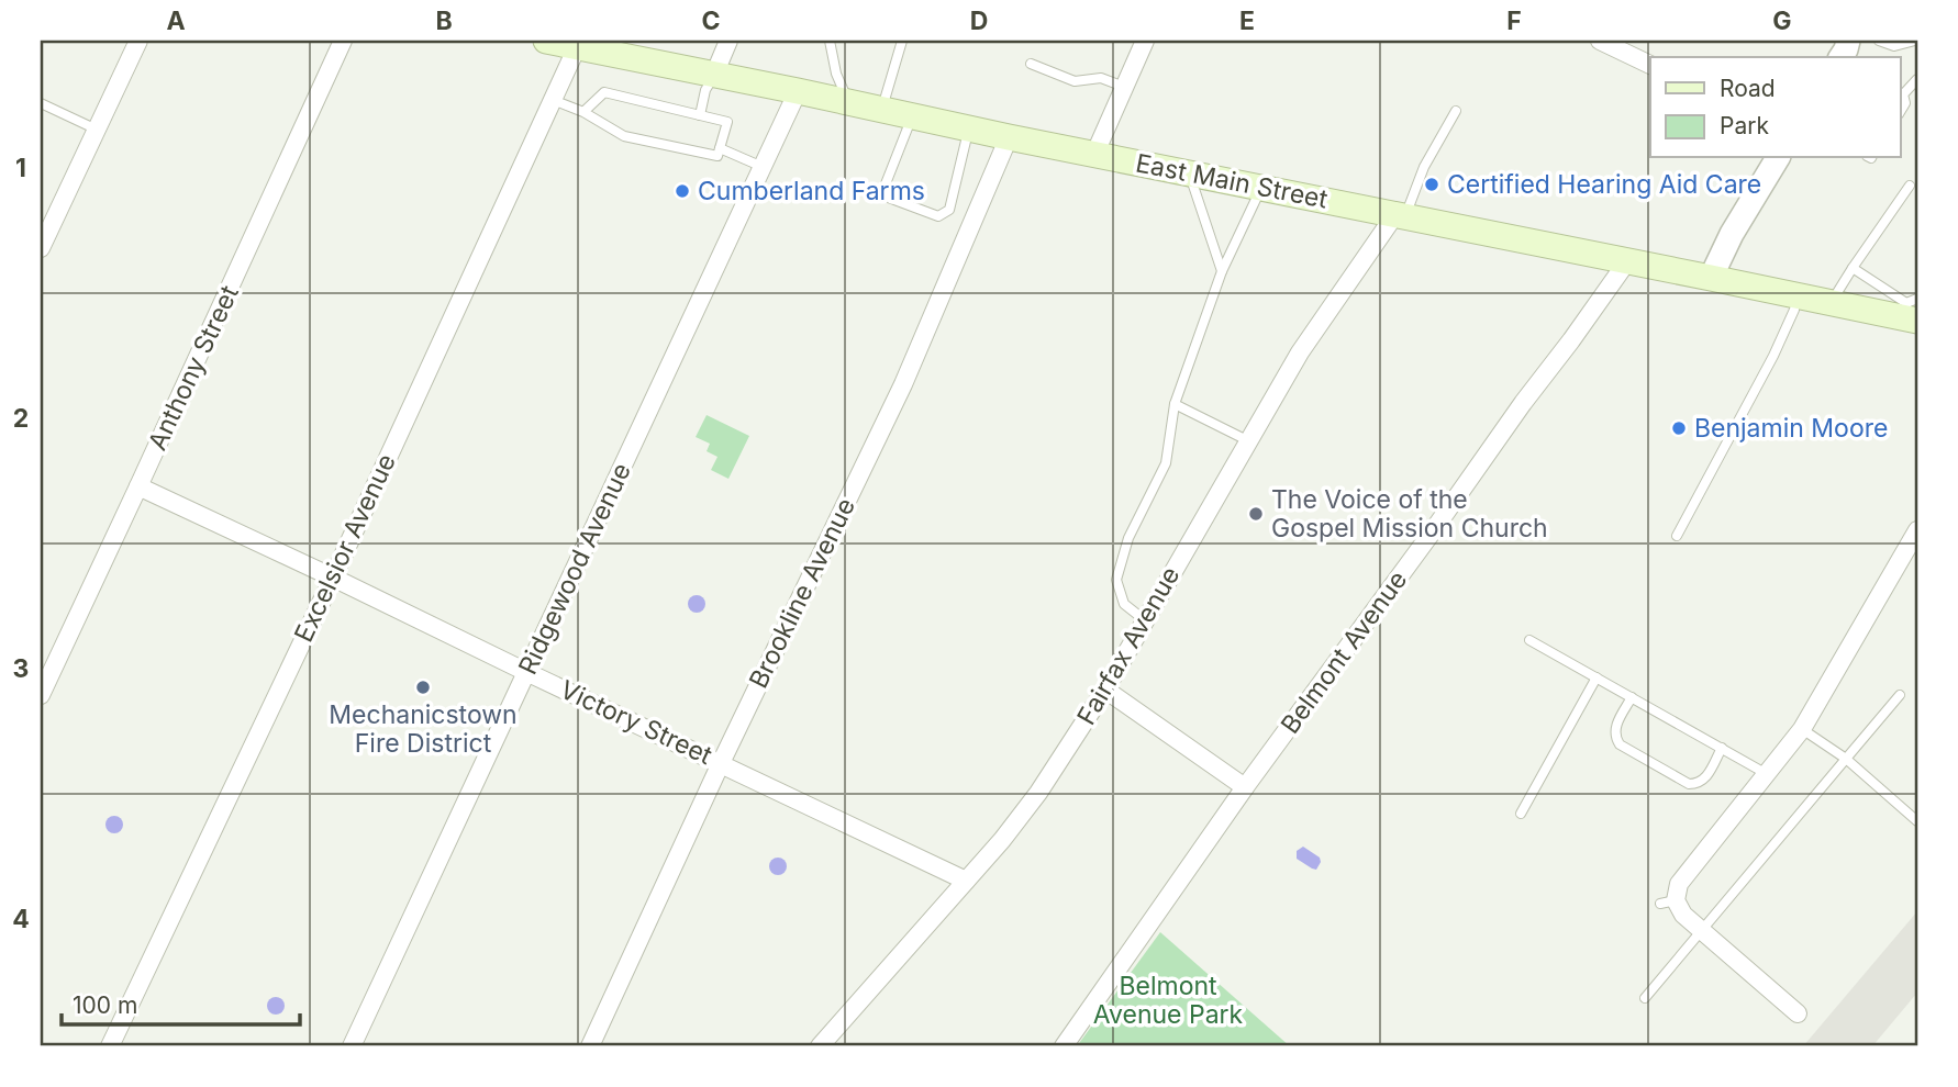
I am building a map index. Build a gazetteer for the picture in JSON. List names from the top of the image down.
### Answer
{
  "streets": {
    "main road": ["East Main Street"],
    "street": [
      "Anthony Street",
      "Excelsior Avenue",
      "Ridgewood Avenue",
      "Brookline Avenue",
      "Fairfax Avenue",
      "Belmont Avenue",
      "Victory Street"
    ]
  },
  "crossings": [
    ["East Main Street", "Excelsior Avenue"],
    ["East Main Street", "Ridgewood Avenue"],
    ["East Main Street", "Brookline Avenue"],
    ["East Main Street", "Fairfax Avenue"],
    ["East Main Street", "Belmont Avenue"],
    ["Anthony Street", "Victory Street"],
    ["Excelsior Avenue", "Victory Street"],
    ["Ridgewood Avenue", "Victory Street"],
    ["Brookline Avenue", "Victory Street"],
    ["Fairfax Avenue", "Victory Street"]
  ],
  "parks": ["Belmont Avenue Park"],
  "places": [
    "Certified Hearing Aid Care",
    "Cumberland Farms",
    "Benjamin Moore",
    "The Voice of the Gospel Mission Church",
    "Mechanicstown Fire District"
  ],
  "legend": ["Road", "Park"],
  "scale_bar": "100 m",
  "grid": {
    "columns": [
      "A",
      "B",
      "C",
      "D",
      "E",
      "F",
      "G"
    ],
    "rows": [
      "1",
      "2",
      "3",
      "4"
    ]
  }
}
